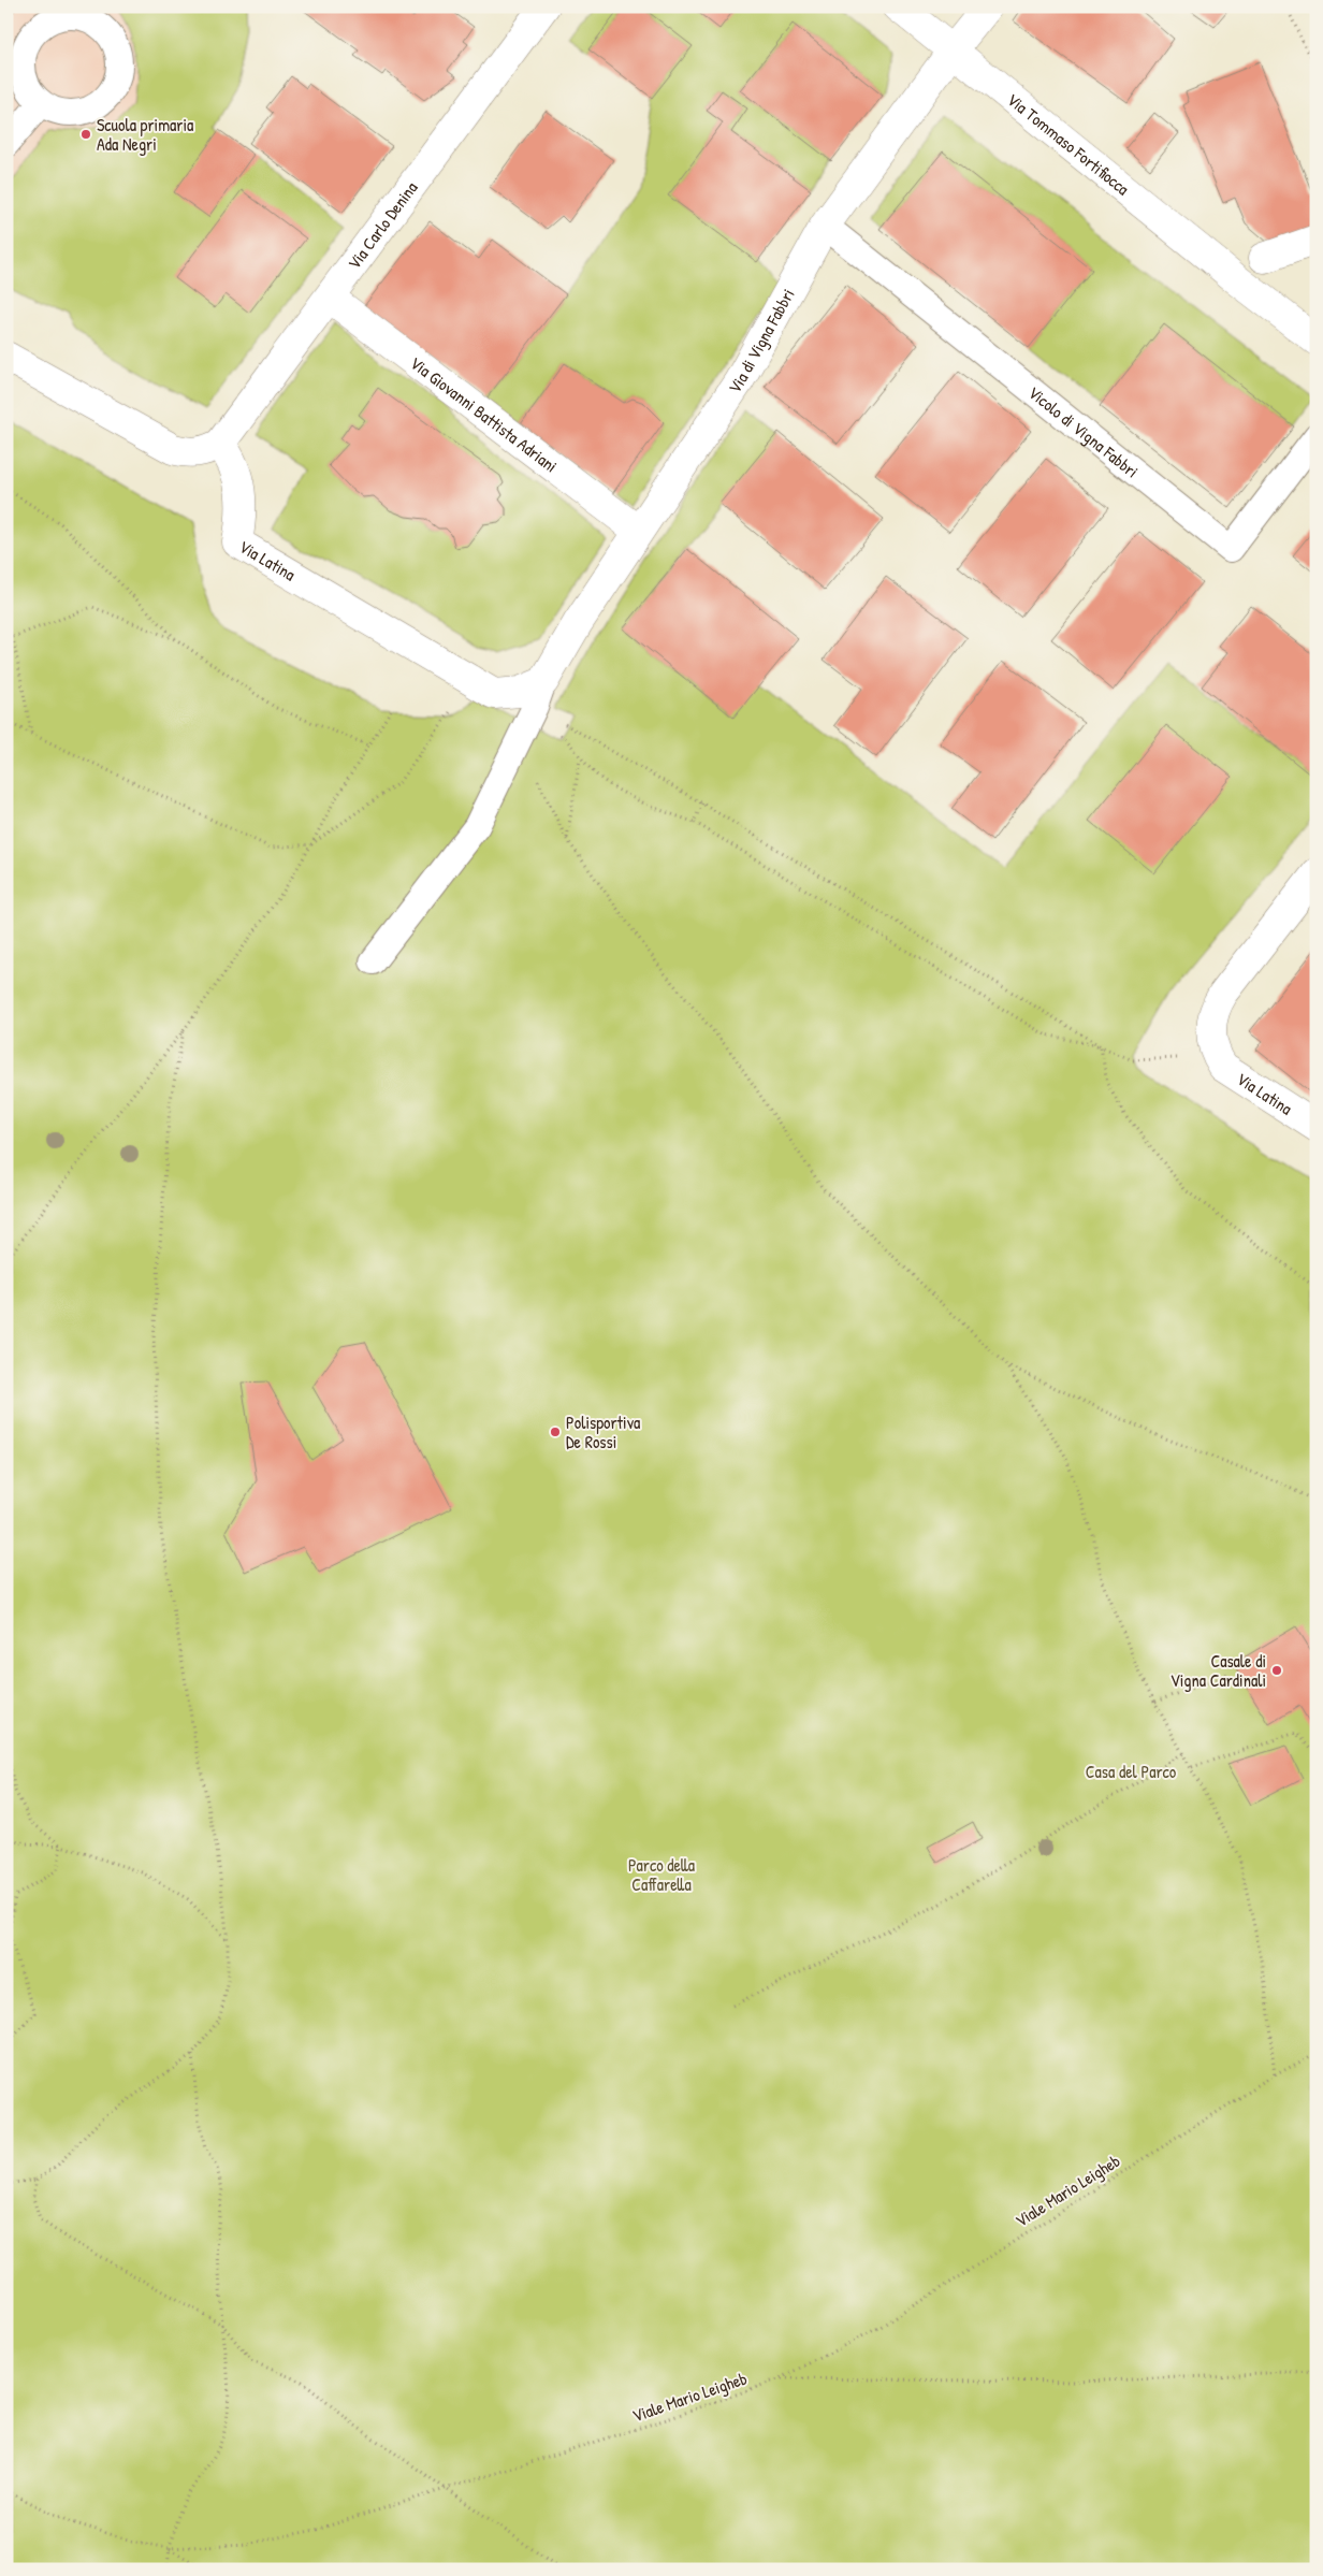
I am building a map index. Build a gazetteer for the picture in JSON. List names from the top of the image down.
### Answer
{
  "streets": {
    "street": [
      "Via Tommaso Fortifiocca",
      "Via Carlo Denina",
      "Via di Vigna Fabbri",
      "Via Giovanni Battista Adriani",
      "Via Latina"
    ],
    "lane": ["Vicolo di Vigna Fabbri"],
    "path": ["Viale Mario Leigheb"]
  },
  "crossings": [
    ["Via Tommaso Fortifiocca", "Via di Vigna Fabbri"],
    ["Via Carlo Denina", "Via Giovanni Battista Adriani"],
    ["Via Carlo Denina", "Via Latina"],
    ["Via di Vigna Fabbri", "Via Giovanni Battista Adriani"],
    ["Via di Vigna Fabbri", "Vicolo di Vigna Fabbri"],
    ["Via di Vigna Fabbri", "Via Latina"]
  ],
  "parks": ["Casa del Parco", "Parco della Caffarella"],
  "places": ["Scuola primaria Ada Negri", "Polisportiva De Rossi", "Casale di Vigna Cardinali"]
}
